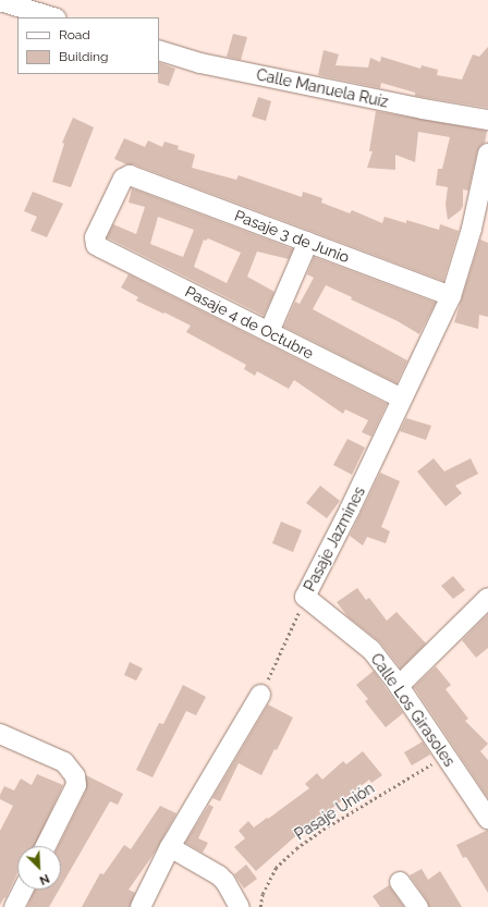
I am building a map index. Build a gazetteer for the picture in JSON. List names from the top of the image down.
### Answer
{
  "streets": {
    "street": [
      "Calle Manuela Ruíz",
      "Pasaje 3 de Junio",
      "Pasaje 4 de Octubre",
      "Pasaje Jazmines",
      "Calle Los Girasoles"
    ],
    "path": ["Pasaje Unión"]
  },
  "crossings": [
    ["Pasaje 3 de Junio", "Pasaje 4 de Octubre"],
    ["Pasaje 3 de Junio", "Pasaje Jazmines"],
    ["Pasaje 4 de Octubre", "Pasaje Jazmines"],
    ["Pasaje Jazmines", "Calle Los Girasoles"],
    ["Calle Los Girasoles", "Pasaje Unión"]
  ],
  "legend": ["Road", "Building"],
  "north": "bottom right"
}
